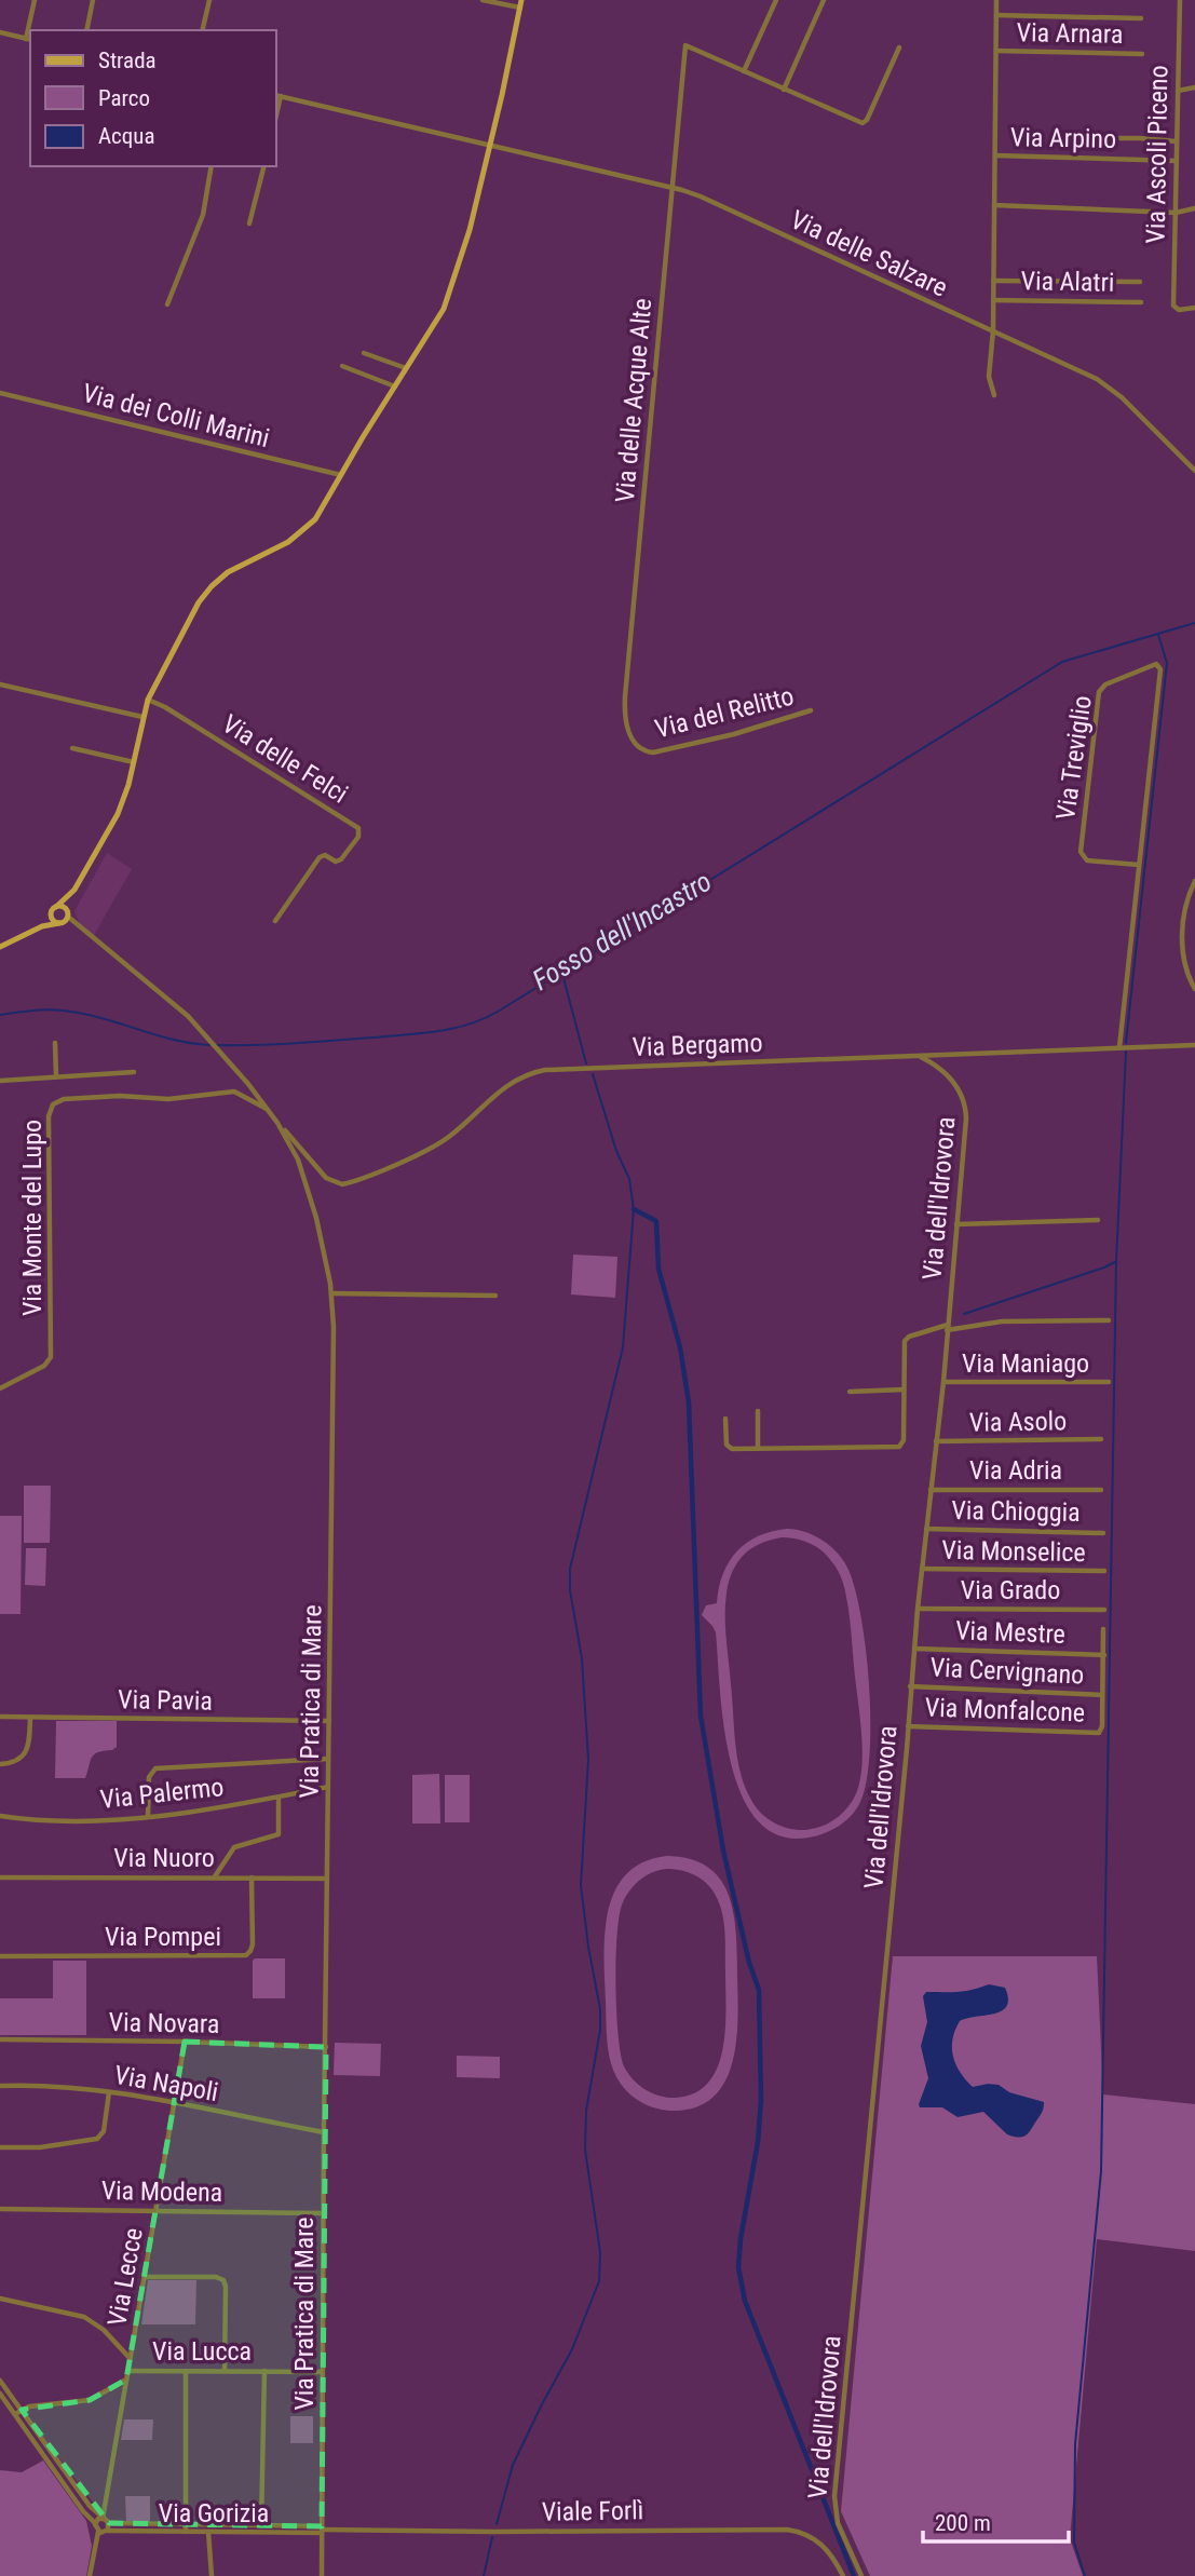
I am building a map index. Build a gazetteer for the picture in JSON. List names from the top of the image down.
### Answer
{
  "streets": {
    "street": [
      "Via Arnara",
      "Via Arpino",
      "Via Ascoli Piceno",
      "Via delle Salzare",
      "Via Alatri",
      "Via delle Acque Alte",
      "Via dei Colli Marini",
      "Via del Relitto",
      "Via Treviglio",
      "Via delle Felci",
      "Via Bergamo",
      "Via dell'Idrovora",
      "Via Monte del Lupo",
      "Via Maniago",
      "Via Asolo",
      "Via Adria",
      "Via Chioggia",
      "Via Monselice",
      "Via Grado",
      "Via Mestre",
      "Via Cervignano",
      "Via Pavia",
      "Via Pratica di Mare",
      "Via Monfalcone",
      "Via Palermo",
      "Via Nuoro",
      "Via Pompei",
      "Via Novara",
      "Via Napoli",
      "Via Modena",
      "Via Lecce",
      "Via Lucca",
      "Viale Forlì",
      "Via Gorizia"
    ]
  },
  "crossings": [
    ["Via Arpino", "Via Ascoli Piceno"],
    ["Via delle Salzare", "Via delle Acque Alte"],
    ["Via delle Acque Alte", "Via del Relitto"],
    ["Via Treviglio", "Via Bergamo"],
    ["Via Bergamo", "Via dell'Idrovora"],
    ["Via Bergamo", "Via Monte del Lupo"],
    ["Via Bergamo", "Via Pratica di Mare"],
    ["Via dell'Idrovora", "Via Maniago"],
    ["Via dell'Idrovora", "Via Asolo"],
    ["Via dell'Idrovora", "Via Adria"],
    ["Via dell'Idrovora", "Via Chioggia"],
    ["Via dell'Idrovora", "Via Monselice"],
    ["Via dell'Idrovora", "Via Grado"],
    ["Via dell'Idrovora", "Via Mestre"],
    ["Via dell'Idrovora", "Via Cervignano"],
    ["Via dell'Idrovora", "Via Monfalcone"],
    ["Via Monte del Lupo", "Via Pratica di Mare"],
    ["Via Cervignano", "Via Monfalcone"],
    ["Via Pavia", "Via Pratica di Mare"],
    ["Via Pratica di Mare", "Via Palermo"],
    ["Via Pratica di Mare", "Via Nuoro"],
    ["Via Pratica di Mare", "Via Novara"],
    ["Via Pratica di Mare", "Via Napoli"],
    ["Via Pratica di Mare", "Via Modena"],
    ["Via Pratica di Mare", "Via Lucca"],
    ["Via Pratica di Mare", "Viale Forlì"],
    ["Via Pratica di Mare", "Via Gorizia"],
    ["Via Nuoro", "Via Pompei"],
    ["Via Novara", "Via Lecce"],
    ["Via Napoli", "Via Lecce"],
    ["Via Modena", "Via Lecce"],
    ["Via Lecce", "Via Lucca"],
    ["Viale Forlì", "Via Gorizia"]
  ],
  "water": ["Fosso dell'Incastro"],
  "legend": ["Strada", "Parco", "Acqua"],
  "scale_bar": "200 m"
}
